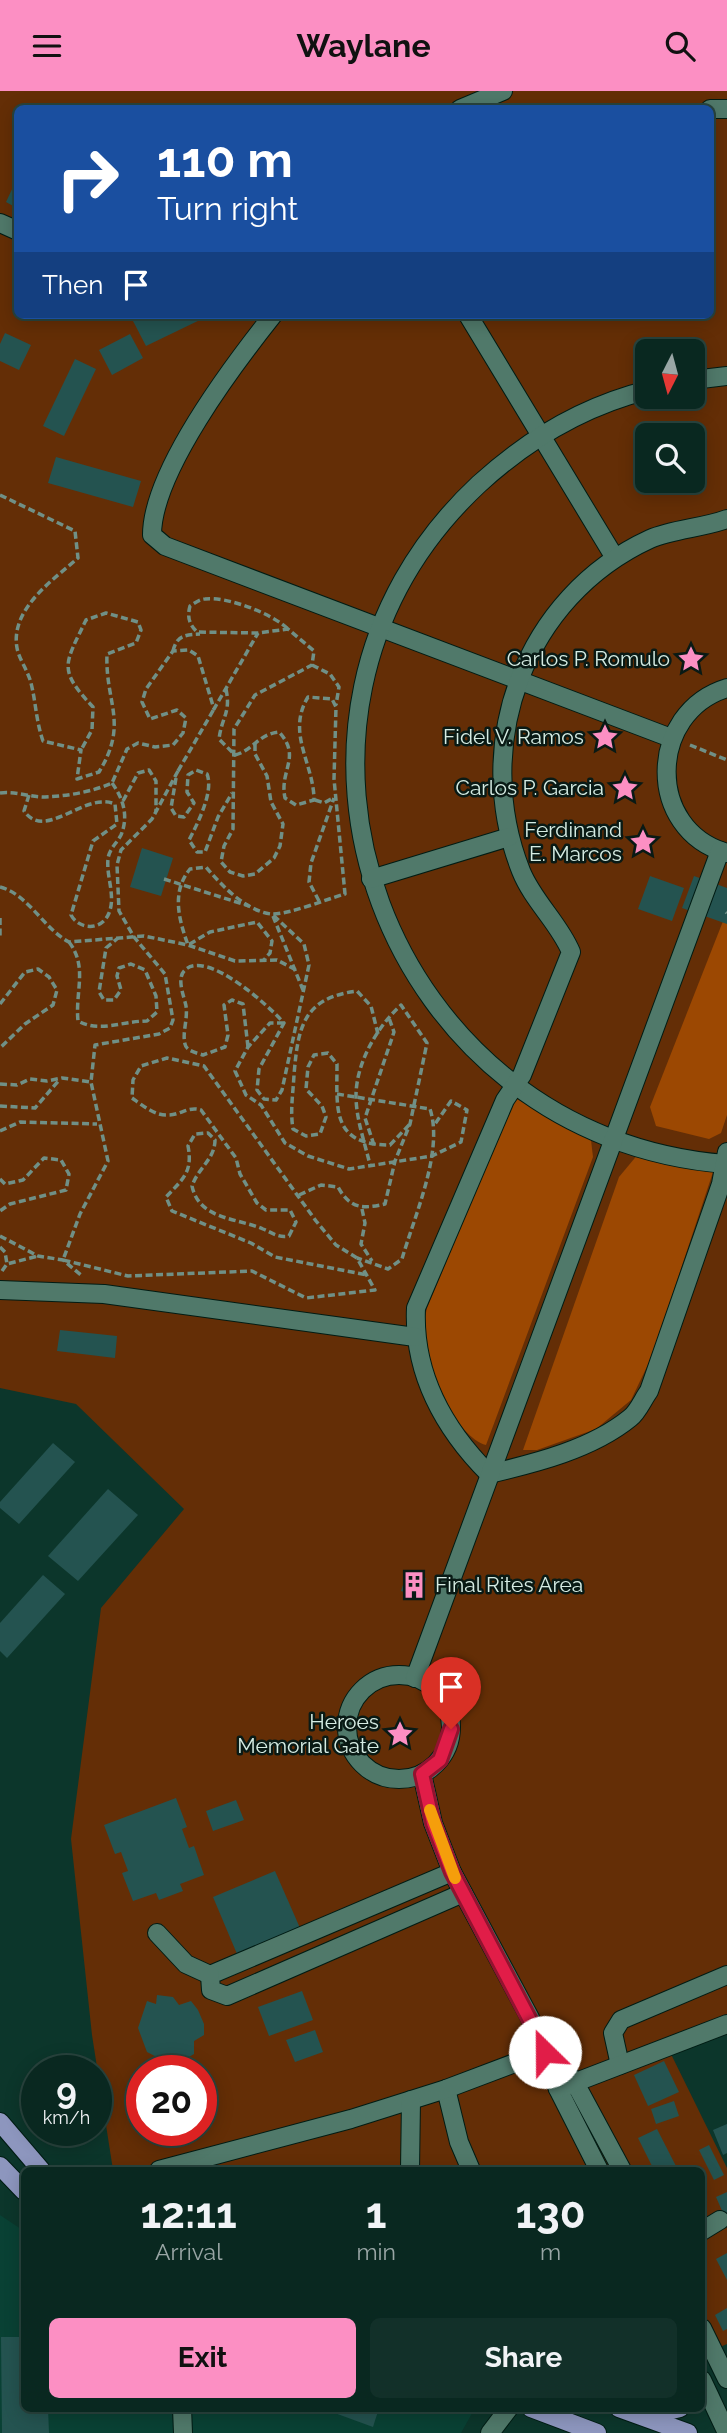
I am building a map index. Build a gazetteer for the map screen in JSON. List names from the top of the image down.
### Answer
{
  "places": {
    "place": [
      "Carlos P. Romulo",
      "Fidel V. Ramos",
      "Carlos P. Garcia",
      "Ferdinand E. Marcos",
      "Heroes Memorial Gate"
    ],
    "building": ["Final Rites Area"]
  },
  "north": "bottom",
  "page": {
    "header": "Waylane",
    "turn": ["110 m", "Turn right"],
    "then": "Then",
    "speed": "9 km/h",
    "limit": "20",
    "eta": [
      "12:11",
      "Arrival",
      "1",
      "min",
      "130",
      "m"
    ],
    "buttons": ["Exit", "Share"]
  }
}
